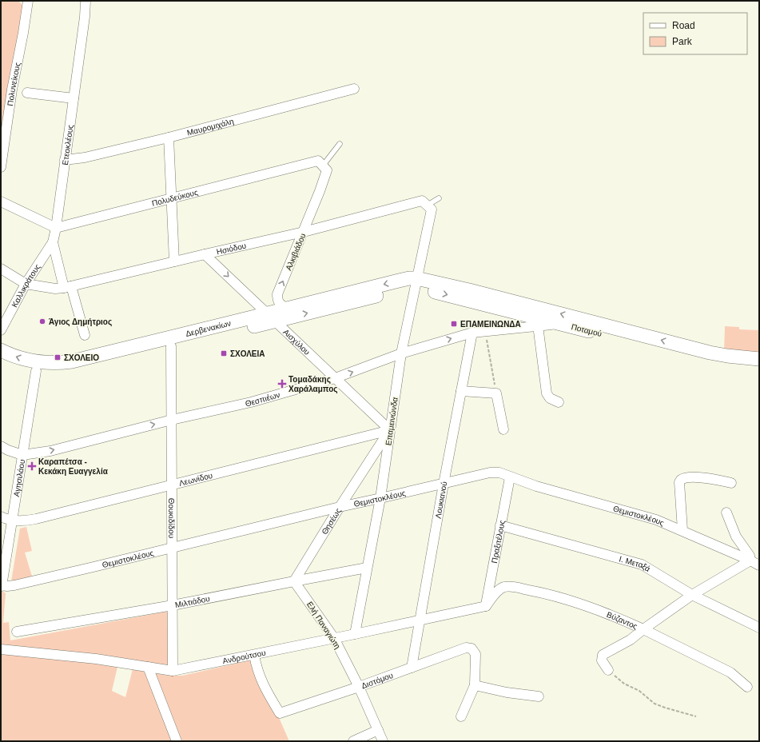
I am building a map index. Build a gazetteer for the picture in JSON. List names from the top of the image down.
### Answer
{
  "streets": {
    "street": [
      "Πολυνείκους",
      "Μαυρομιχάλη",
      "Ετεοκλέους",
      "Πολυδεύκους",
      "Ησιόδου",
      "Αλκιβιάδου",
      "Καλλικράτους",
      "Δερβενακίων",
      "Ποταμού",
      "Αισχύλου",
      "Θεσπιέων",
      "Επαμεινώνδα",
      "Αγησιλάου",
      "Λεωνίδου",
      "Θεμιστοκλέους",
      "Λουκιανού",
      "Θουκιδίδου",
      "Θησέως",
      "Πραξιτέλους",
      "Ι. Μεταξά",
      "Μιλτιάδου",
      "Βύζαντος",
      "Ελή Παναγιώτη",
      "Ανδρούτσου",
      "Διστόμου"
    ]
  },
  "crossings": [
    ["Μαυρομιχάλη", "Ετεοκλέους"],
    ["Ετεοκλέους", "Πολυδεύκους"],
    ["Ετεοκλέους", "Ησιόδου"],
    ["Ετεοκλέους", "Καλλικράτους"],
    ["Πολυδεύκους", "Αλκιβιάδου"],
    ["Ησιόδου", "Αλκιβιάδου"],
    ["Ησιόδου", "Καλλικράτους"],
    ["Ησιόδου", "Αισχύλου"],
    ["Ησιόδου", "Επαμεινώνδα"],
    ["Αλκιβιάδου", "Δερβενακίων"],
    ["Δερβενακίων", "Ποταμού"],
    ["Δερβενακίων", "Αισχύλου"],
    ["Δερβενακίων", "Επαμεινώνδα"],
    ["Δερβενακίων", "Αγησιλάου"],
    ["Δερβενακίων", "Θουκιδίδου"],
    ["Ποταμού", "Θεσπιέων"],
    ["Ποταμού", "Επαμεινώνδα"],
    ["Αισχύλου", "Θεσπιέων"],
    ["Αισχύλου", "Επαμεινώνδα"],
    ["Αισχύλου", "Λεωνίδου"],
    ["Αισχύλου", "Θησέως"],
    ["Θεσπιέων", "Επαμεινώνδα"],
    ["Θεσπιέων", "Αγησιλάου"],
    ["Θεσπιέων", "Λουκιανού"],
    ["Θεσπιέων", "Θουκιδίδου"],
    ["Επαμεινώνδα", "Λεωνίδου"],
    ["Επαμεινώνδα", "Θεμιστοκλέους"],
    ["Επαμεινώνδα", "Θησέως"],
    ["Επαμεινώνδα", "Μιλτιάδου"],
    ["Επαμεινώνδα", "Ανδρούτσου"],
    ["Αγησιλάου", "Λεωνίδου"],
    ["Αγησιλάου", "Θεμιστοκλέους"],
    ["Λεωνίδου", "Θουκιδίδου"],
    ["Λεωνίδου", "Θησέως"],
    ["Θεμιστοκλέους", "Λουκιανού"],
    ["Θεμιστοκλέους", "Θουκιδίδου"],
    ["Θεμιστοκλέους", "Θησέως"],
    ["Θεμιστοκλέους", "Πραξιτέλους"],
    ["Θεμιστοκλέους", "Βύζαντος"],
    ["Λουκιανού", "Ανδρούτσου"],
    ["Λουκιανού", "Διστόμου"],
    ["Θουκιδίδου", "Μιλτιάδου"],
    ["Θουκιδίδου", "Ανδρούτσου"],
    ["Θησέως", "Μιλτιάδου"],
    ["Θησέως", "Ελή Παναγιώτη"],
    ["Πραξιτέλους", "Ι. Μεταξά"],
    ["Πραξιτέλους", "Βύζαντος"],
    ["Πραξιτέλους", "Ανδρούτσου"],
    ["Ι. Μεταξά", "Βύζαντος"],
    ["Μιλτιάδου", "Ελή Παναγιώτη"],
    ["Βύζαντος", "Ανδρούτσου"],
    ["Ελή Παναγιώτη", "Ανδρούτσου"],
    ["Ελή Παναγιώτη", "Διστόμου"],
    ["Ανδρούτσου", "Διστόμου"]
  ],
  "one_way": ["Αλκιβιάδου", "Αισχύλου", "Θεσπιέων"],
  "places": {
    "other": ["Άγιος Δημήτριος"],
    "transit": ["ΕΠΑΜΕΙΝΩΝΔΑ", "ΣΧΟΛΕΙΑ", "ΣΧΟΛΕΙΟ"],
    "health": ["Τομαδάκης Χαράλαμπος", "Καραπέτσα - Κεκάκη Ευαγγελία"]
  },
  "legend": ["Road", "Park"]
}
